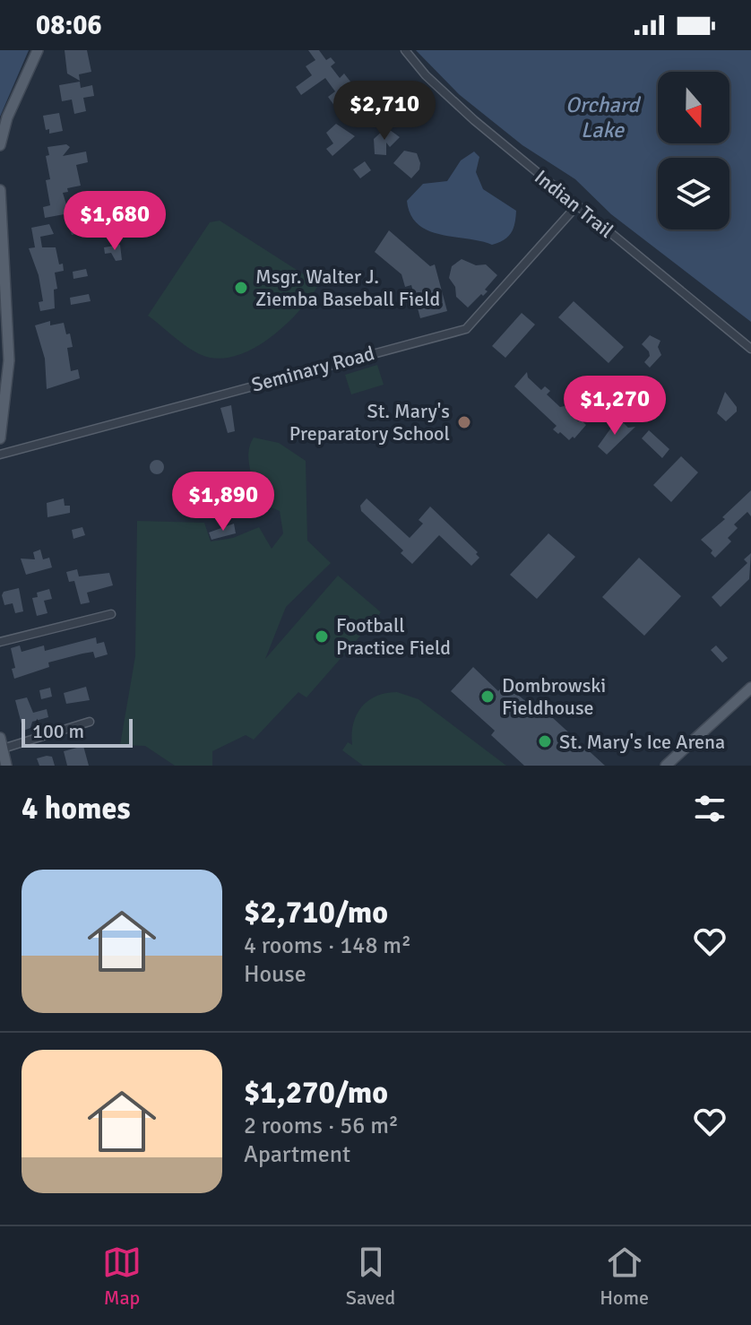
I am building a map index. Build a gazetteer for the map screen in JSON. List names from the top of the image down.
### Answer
{
  "streets": {
    "street": ["Indian Trail", "Seminary Road"]
  },
  "crossings": [
    ["Indian Trail", "Seminary Road"]
  ],
  "water": ["Orchard Lake"],
  "places": [
    "Msgr. Walter J. Ziemba Baseball Field",
    "St. Mary's Preparatory School",
    "Football Practice Field",
    "Dombrowski Fieldhouse",
    "St. Mary's Ice Arena"
  ],
  "scale_bar": "100 m",
  "north": "bottom",
  "page": {
    "status": "08:06",
    "price": [
      "$2,710",
      "$1,680",
      "$1,270",
      "$1,890"
    ],
    "scale": "100 m",
    "heading": "4 homes",
    "list": [
      {
        "name": "$2,710/mo",
        "note": "4 rooms · 148 m² · House"
      },
      {
        "name": "$1,270/mo",
        "note": "2 rooms · 56 m² · Apartment"
      }
    ],
    "tabs": ["Map", "Saved", "Home"]
  }
}
